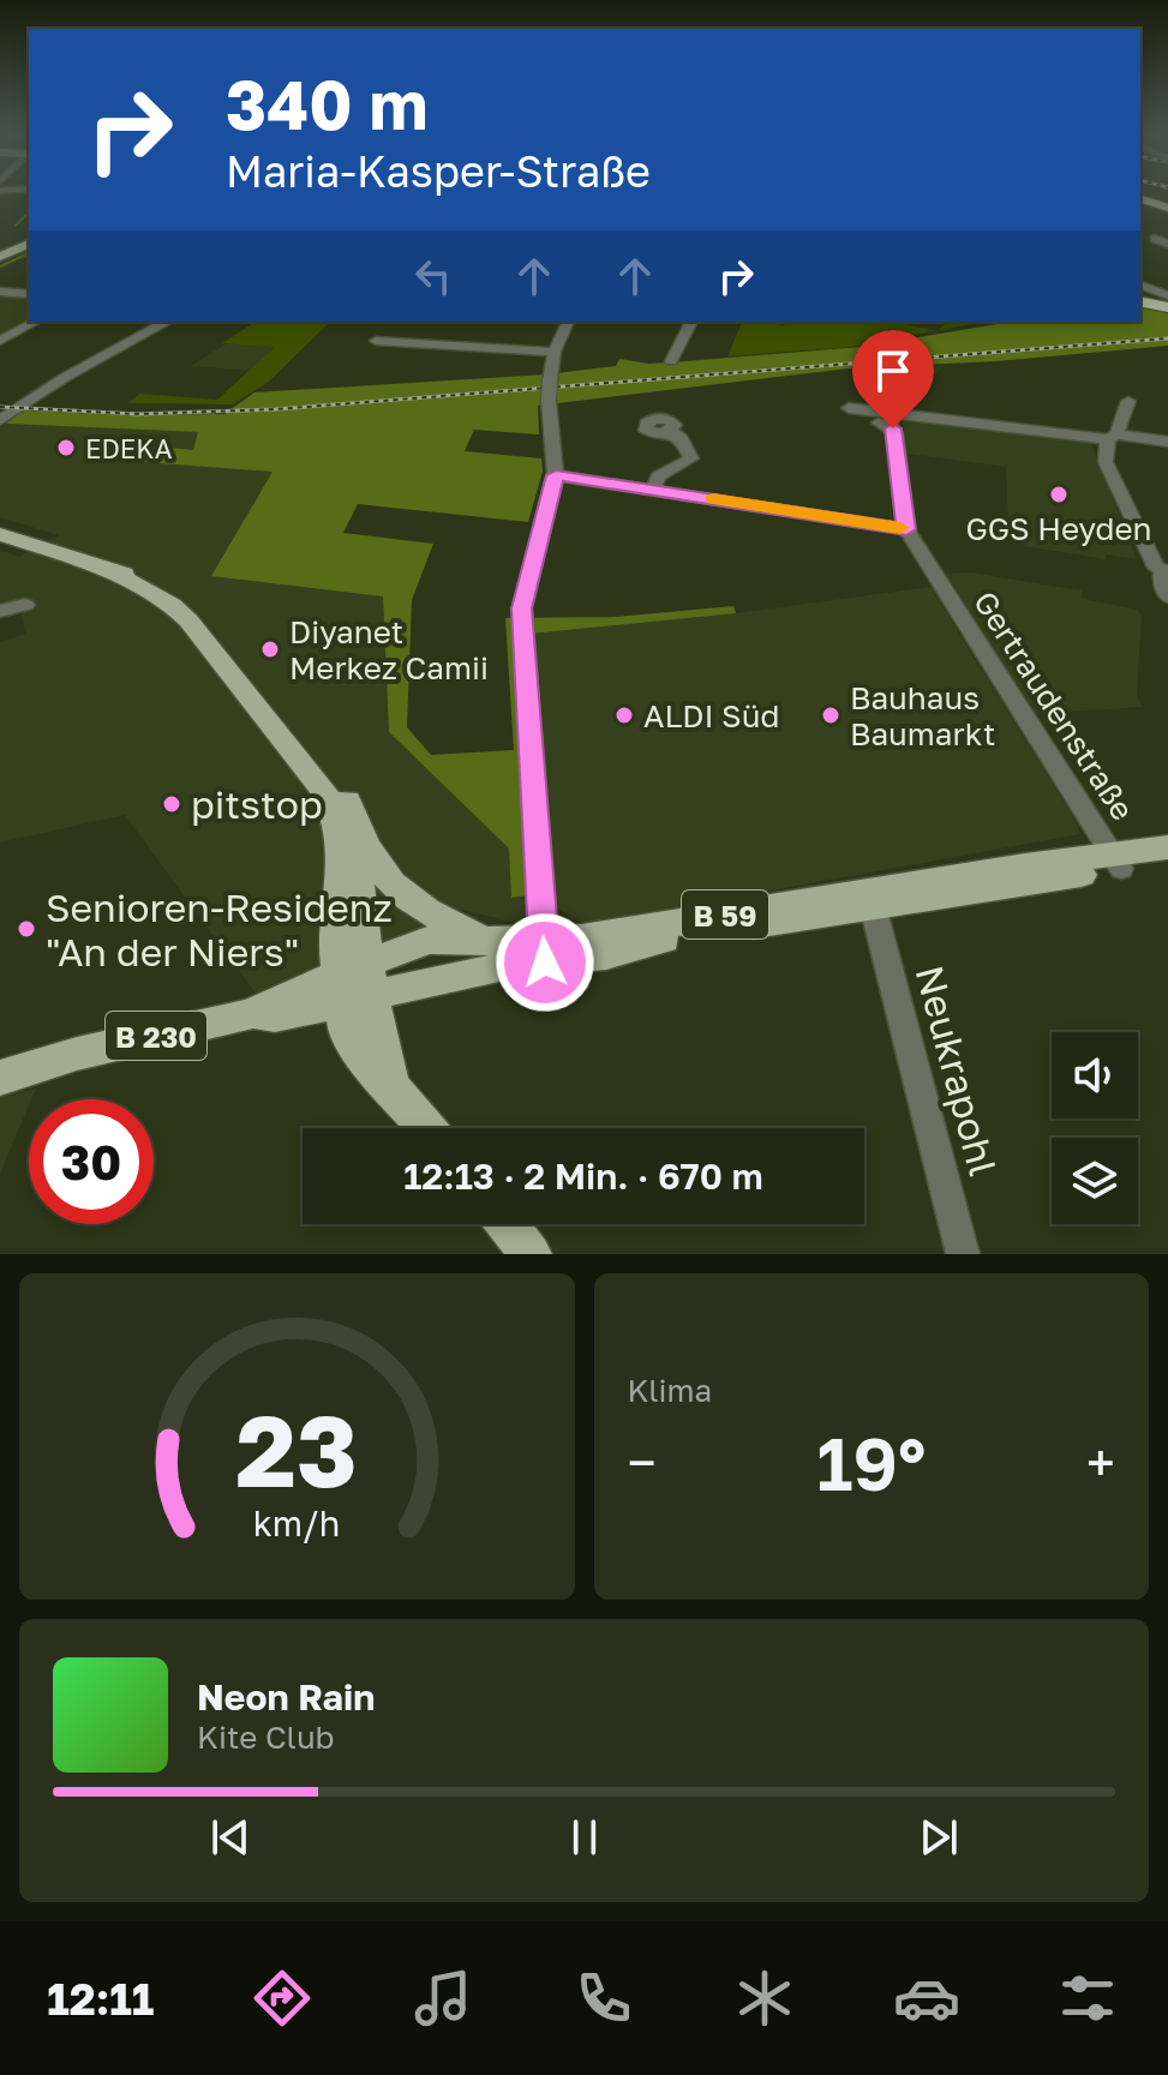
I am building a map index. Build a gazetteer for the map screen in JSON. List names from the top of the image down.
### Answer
{
  "streets": {
    "main road": ["B 59", "B 230"],
    "street": ["Gertraudenstraße", "Neukrapohl"]
  },
  "crossings": [
    ["Gertraudenstraße", "B 59"],
    ["B 59", "B 230"],
    ["B 59", "Neukrapohl"]
  ],
  "places": [
    "EDEKA",
    "GGS Heyden",
    "Diyanet Merkez Camii",
    "ALDI Süd",
    "Bauhaus Baumarkt",
    "pitstop",
    "Senioren-Residenz \"An der Niers\""
  ],
  "page": {
    "turn": ["340 m", "Maria-Kasper-Straße"],
    "limit": "30",
    "trip": "12:13 · 2 Min. · 670 m",
    "tile": "Klima",
    "heat": ["−", "19°", "+"],
    "song": ["Neon Rain", "Kite Club"],
    "tabs": "12:11",
    "gauge": ["23", "km/h"]
  }
}
